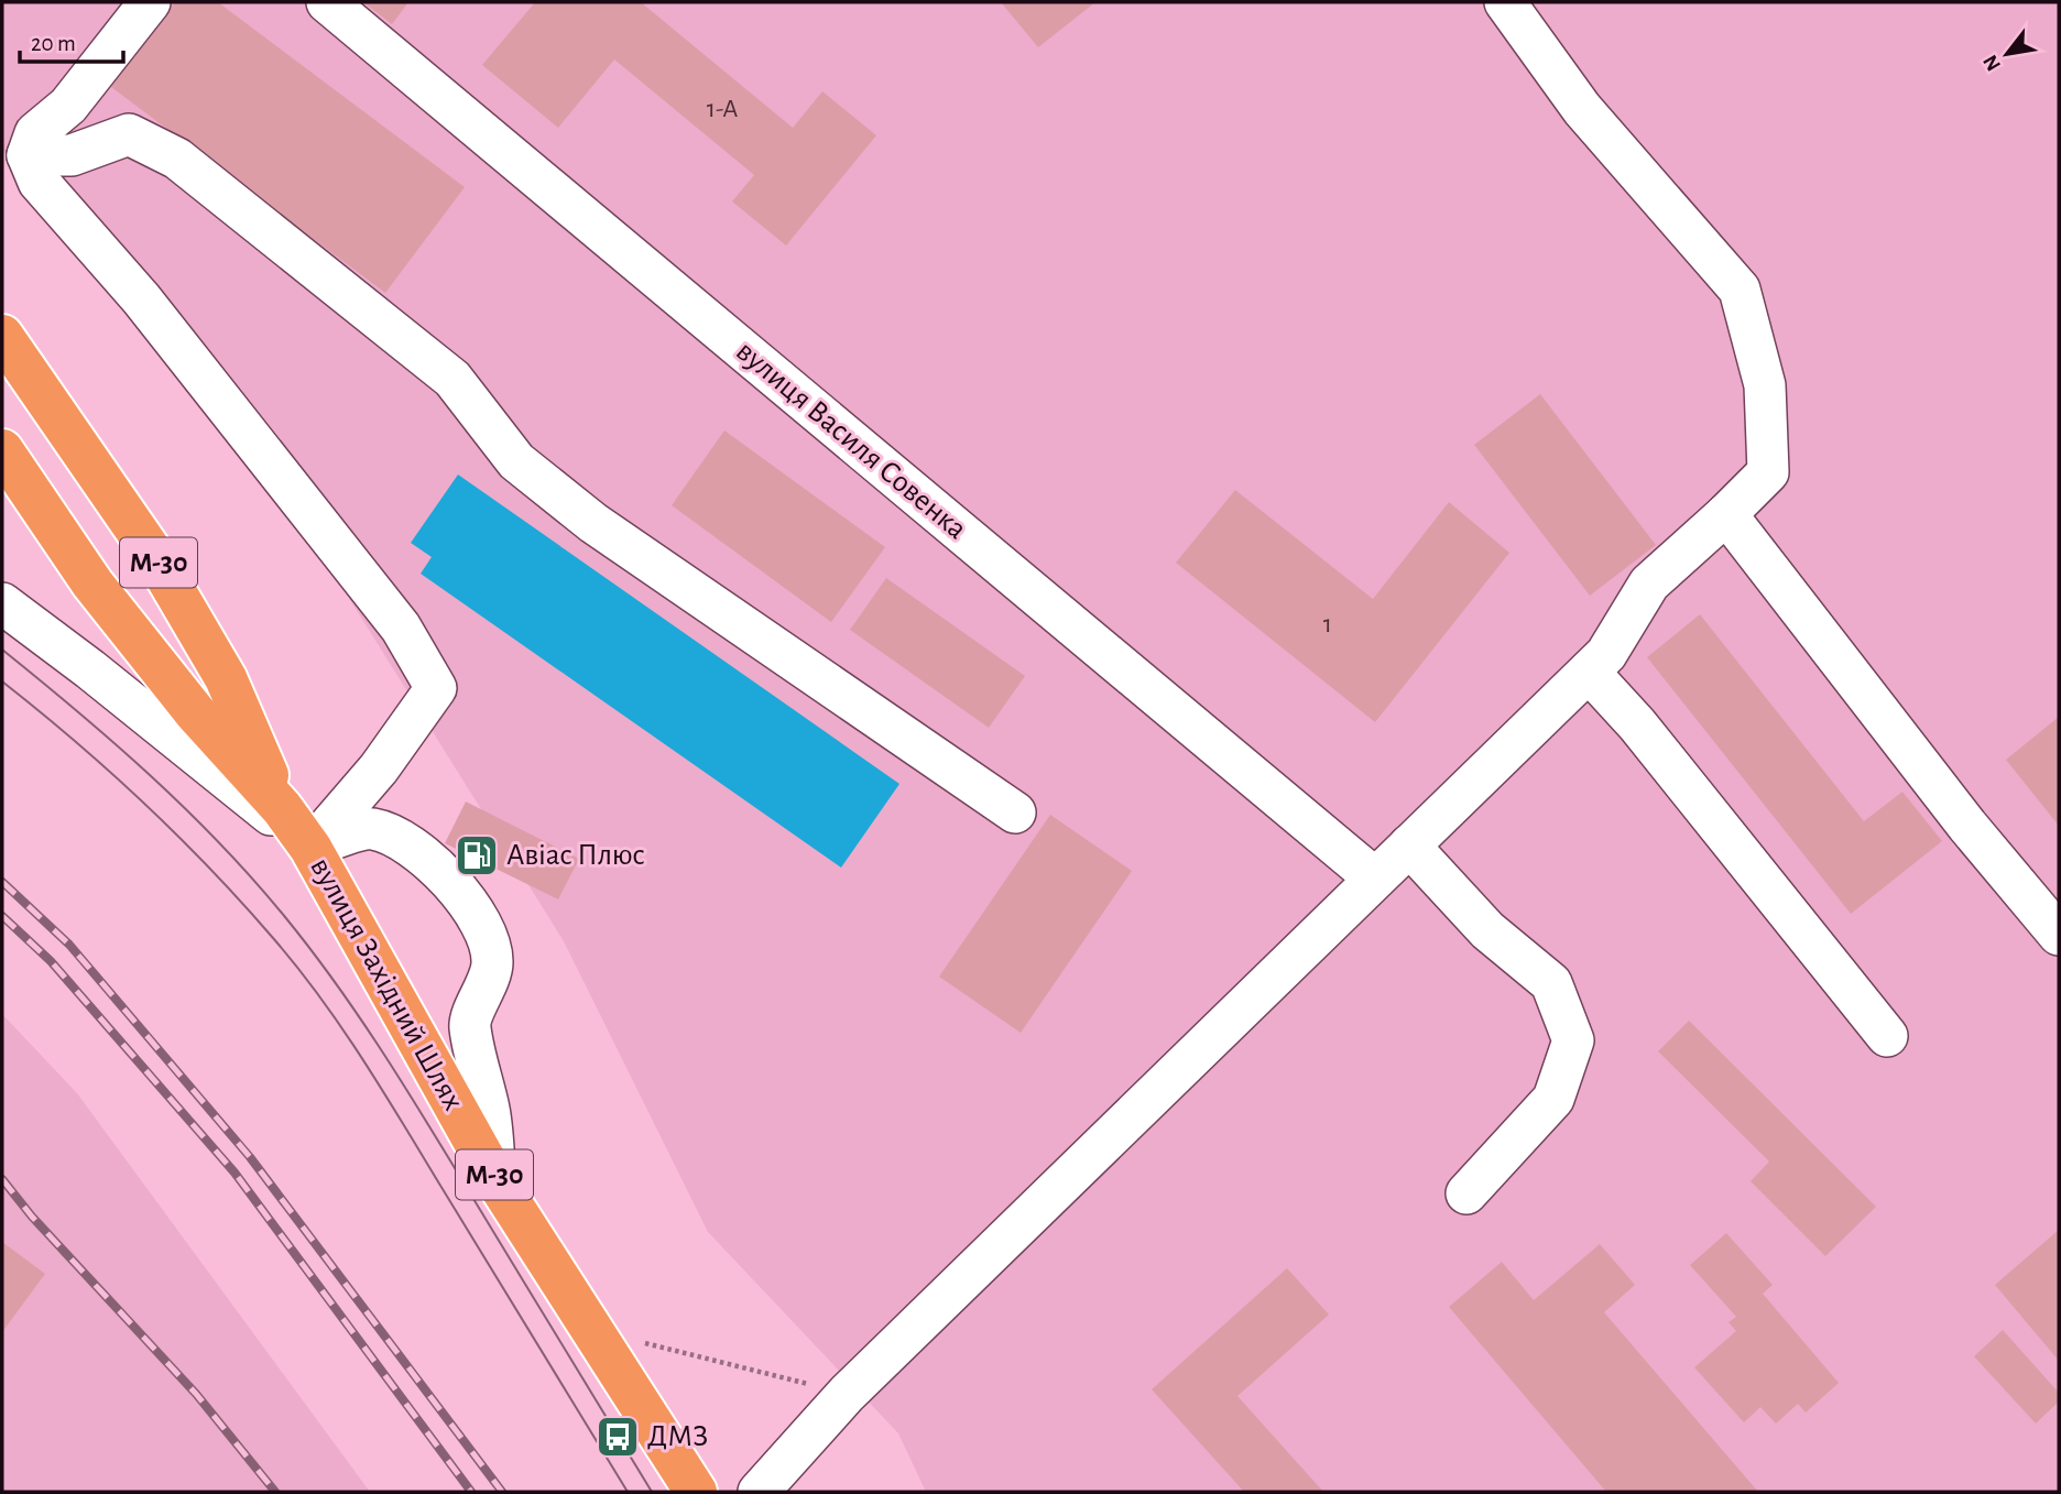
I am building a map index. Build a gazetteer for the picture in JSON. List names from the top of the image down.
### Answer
{
  "streets": {
    "highway": ["М-30", "вулиця Західний Шлях"],
    "street": ["вулиця Василя Совенка"]
  },
  "crossings": [
    ["М-30", "вулиця Західний Шлях"]
  ],
  "places": {
    "fuel station": ["Авіас Плюс"],
    "bus stop": ["ДМЗ"]
  },
  "house_numbers": ["1-А", "1"],
  "scale_bar": "20 m",
  "north": "bottom left"
}
